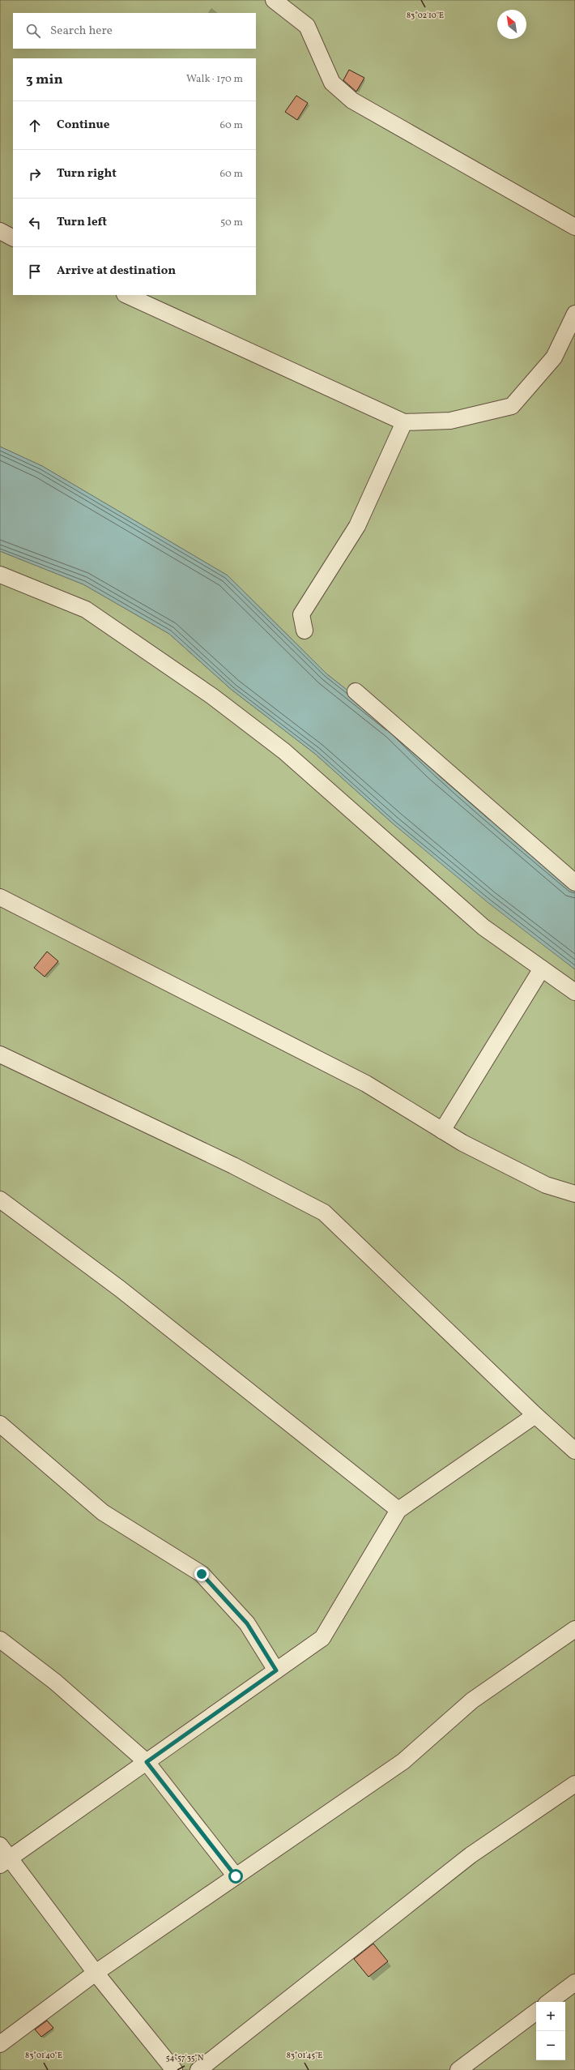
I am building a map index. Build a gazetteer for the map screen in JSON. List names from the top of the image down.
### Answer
{
  "north": "top left",
  "page": {
    "search": "Search here",
    "heading": ["3 min", "Walk · 170 m"],
    "list": [
      ["Continue", "60 m"],
      ["Turn right", "60 m"],
      ["Turn left", "50 m"],
      "Arrive at destination"
    ],
    "map_buttons": ["+", "−"]
  },
  "coordinates": [
    "83°02'10\"E",
    "83°01'40\"E",
    "83°01'45\"E",
    "54°57'35\"N"
  ]
}
